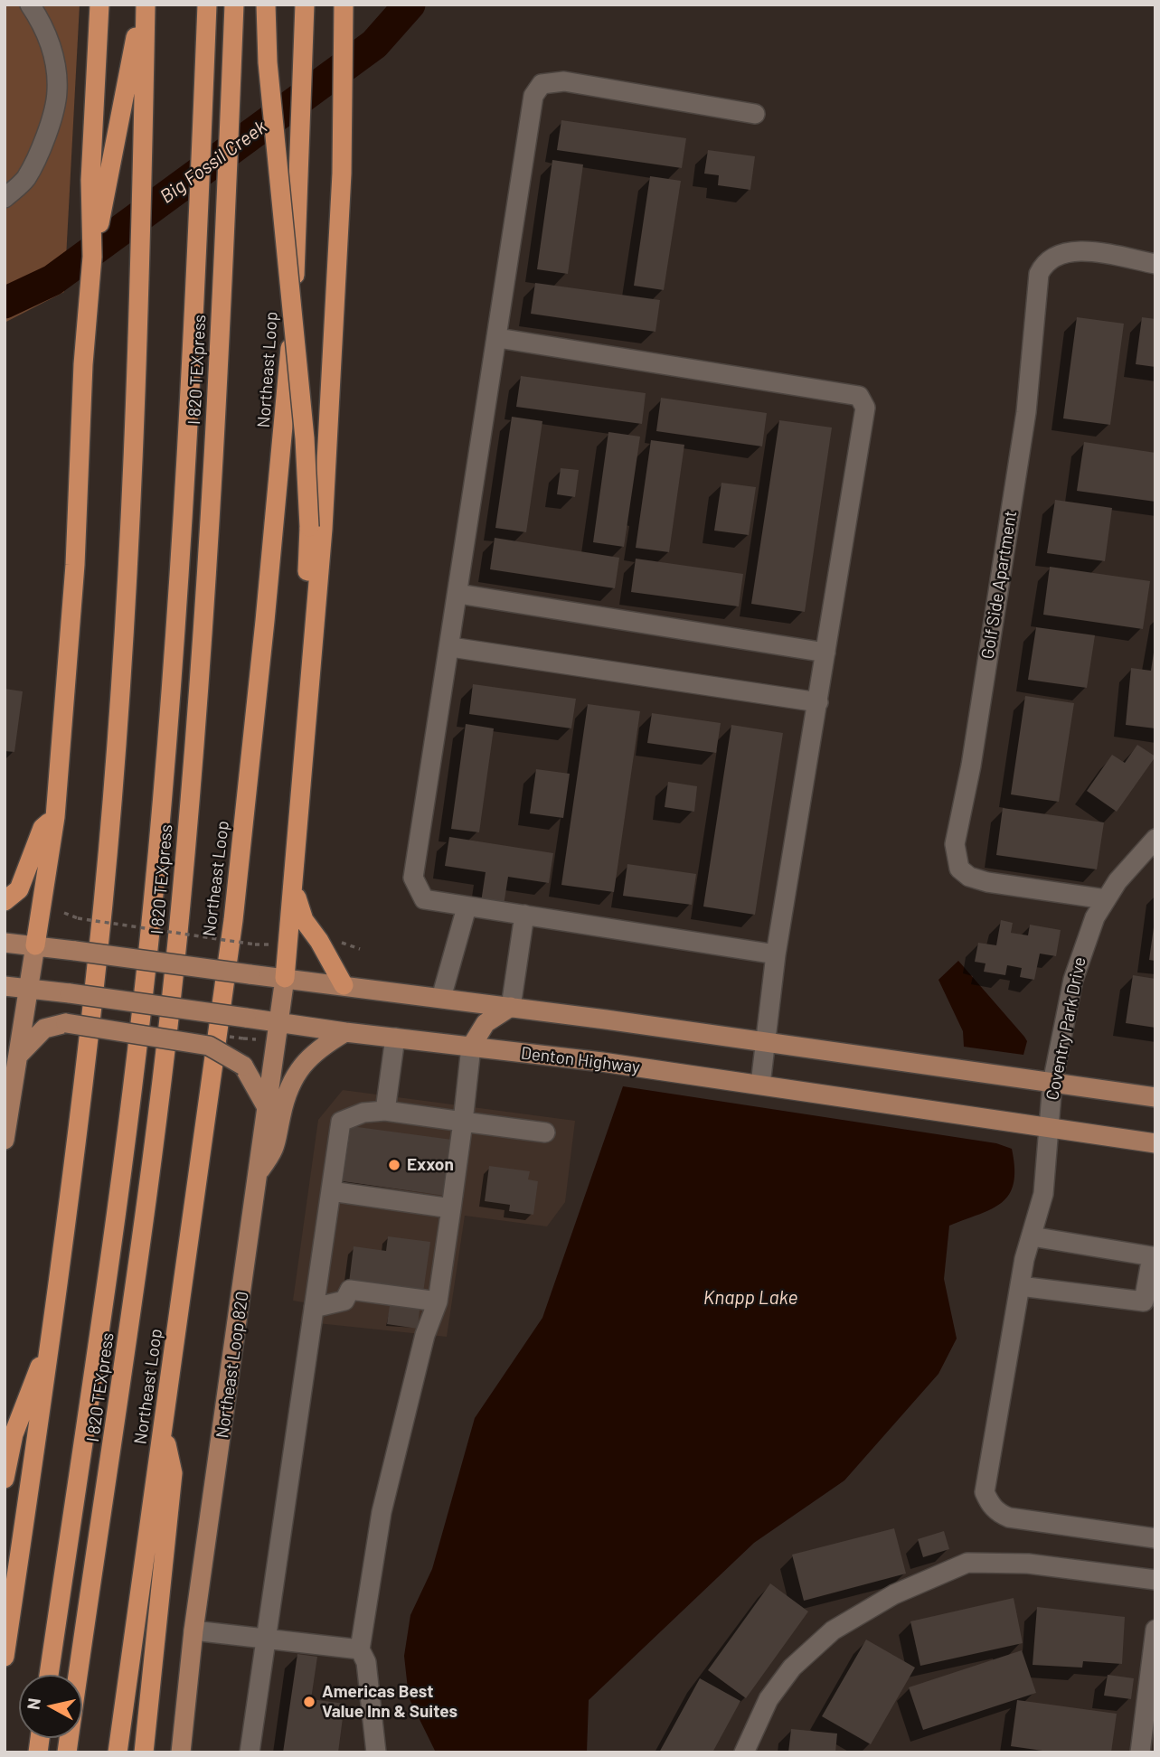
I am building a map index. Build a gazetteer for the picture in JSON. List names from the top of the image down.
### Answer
{
  "streets": {
    "highway": ["I 820 TEXpress", "Northeast Loop"],
    "main road": ["Denton Highway", "Northeast Loop 820"],
    "street": ["Golf Side Apartment", "Coventry Park Drive"]
  },
  "crossings": [
    ["Golf Side Apartment", "Coventry Park Drive"],
    ["Coventry Park Drive", "Denton Highway"],
    ["Denton Highway", "Northeast Loop 820"]
  ],
  "water": ["Big Fossil Creek", "Knapp Lake"],
  "places": ["Exxon", "Americas Best Value Inn & Suites"],
  "north": "left"
}
